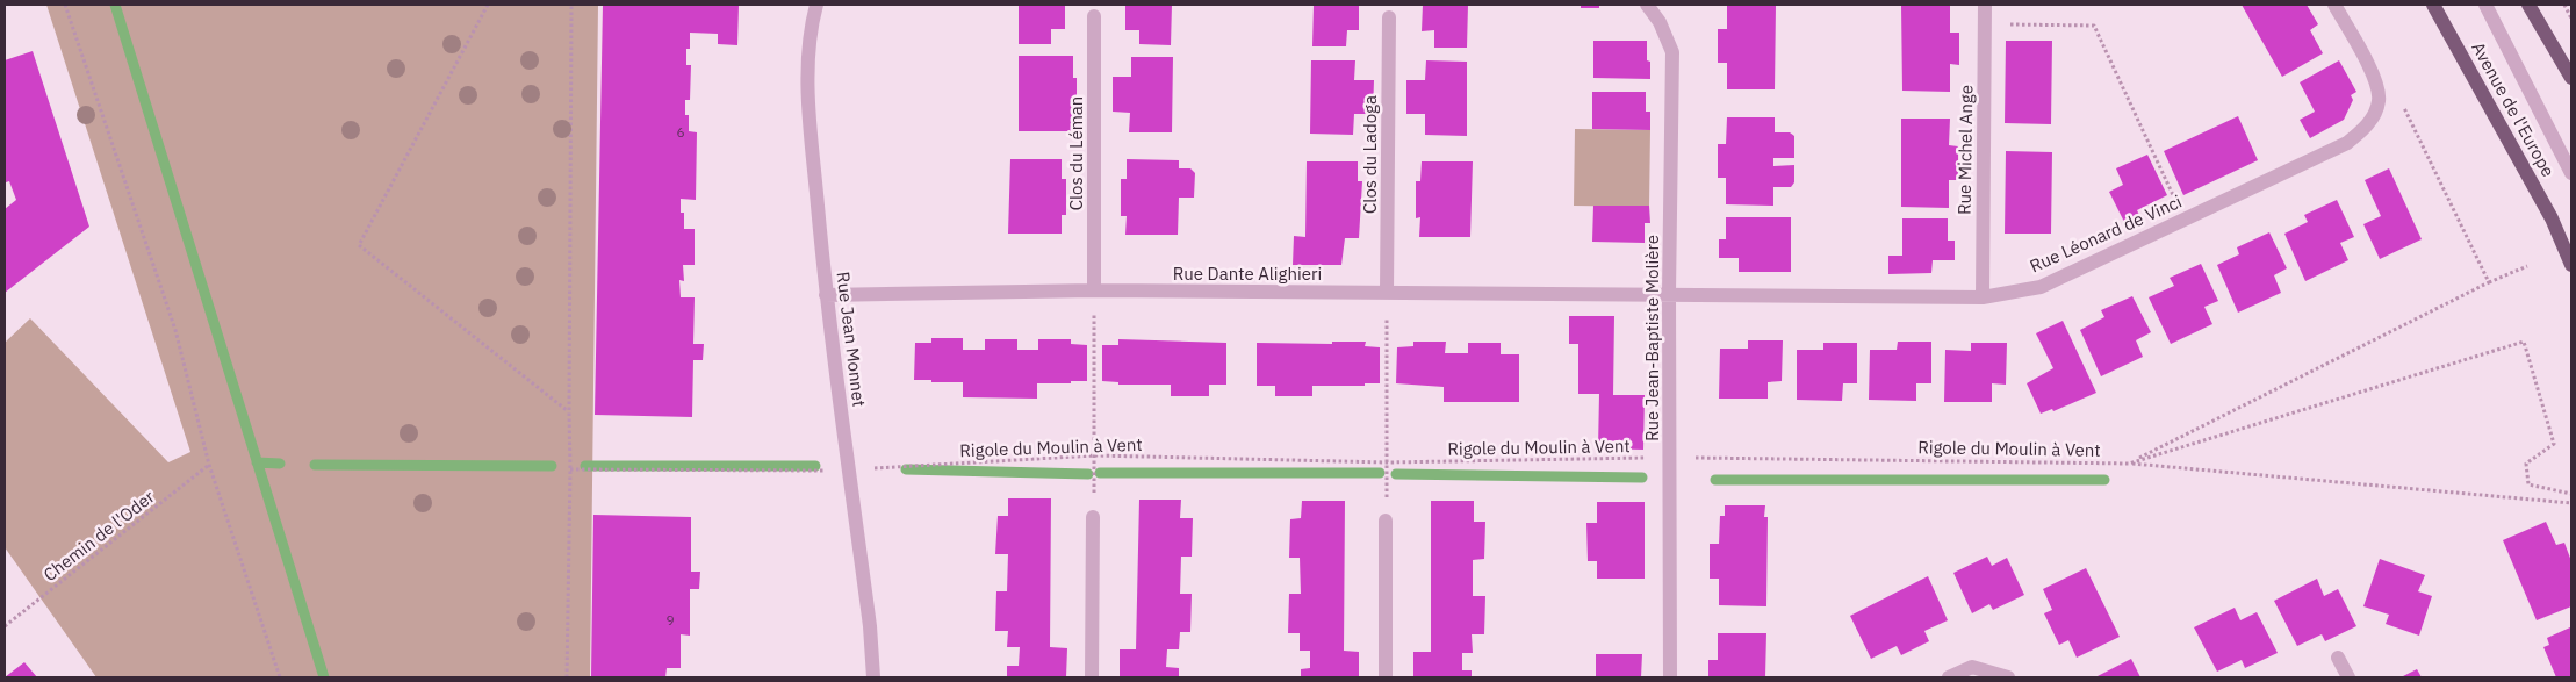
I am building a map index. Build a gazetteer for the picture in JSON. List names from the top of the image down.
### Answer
{
  "streets": {
    "main road": ["Avenue de l'Europe"],
    "street": [
      "Rue Michel Ange",
      "Clos du Léman",
      "Clos du Ladoga",
      "Rue Léonard de Vinci",
      "Rue Dante Alighieri",
      "Rue Jean-Baptiste Molière",
      "Rue Jean Monnet"
    ],
    "path": ["Rigole du Moulin à Vent", "Chemin de l'Oder"]
  },
  "crossings": [
    ["Rue Michel Ange", "Rue Léonard de Vinci"],
    ["Clos du Léman", "Rue Dante Alighieri"],
    ["Clos du Ladoga", "Rue Dante Alighieri"],
    ["Rue Léonard de Vinci", "Rue Dante Alighieri"],
    ["Rue Léonard de Vinci", "Rue Jean-Baptiste Molière"],
    ["Rue Dante Alighieri", "Rue Jean-Baptiste Molière"],
    ["Rue Dante Alighieri", "Rue Jean Monnet"],
    ["Rue Jean-Baptiste Molière", "Rigole du Moulin à Vent"],
    ["Rue Jean Monnet", "Rigole du Moulin à Vent"]
  ],
  "house_numbers": ["6", "9"]
}
